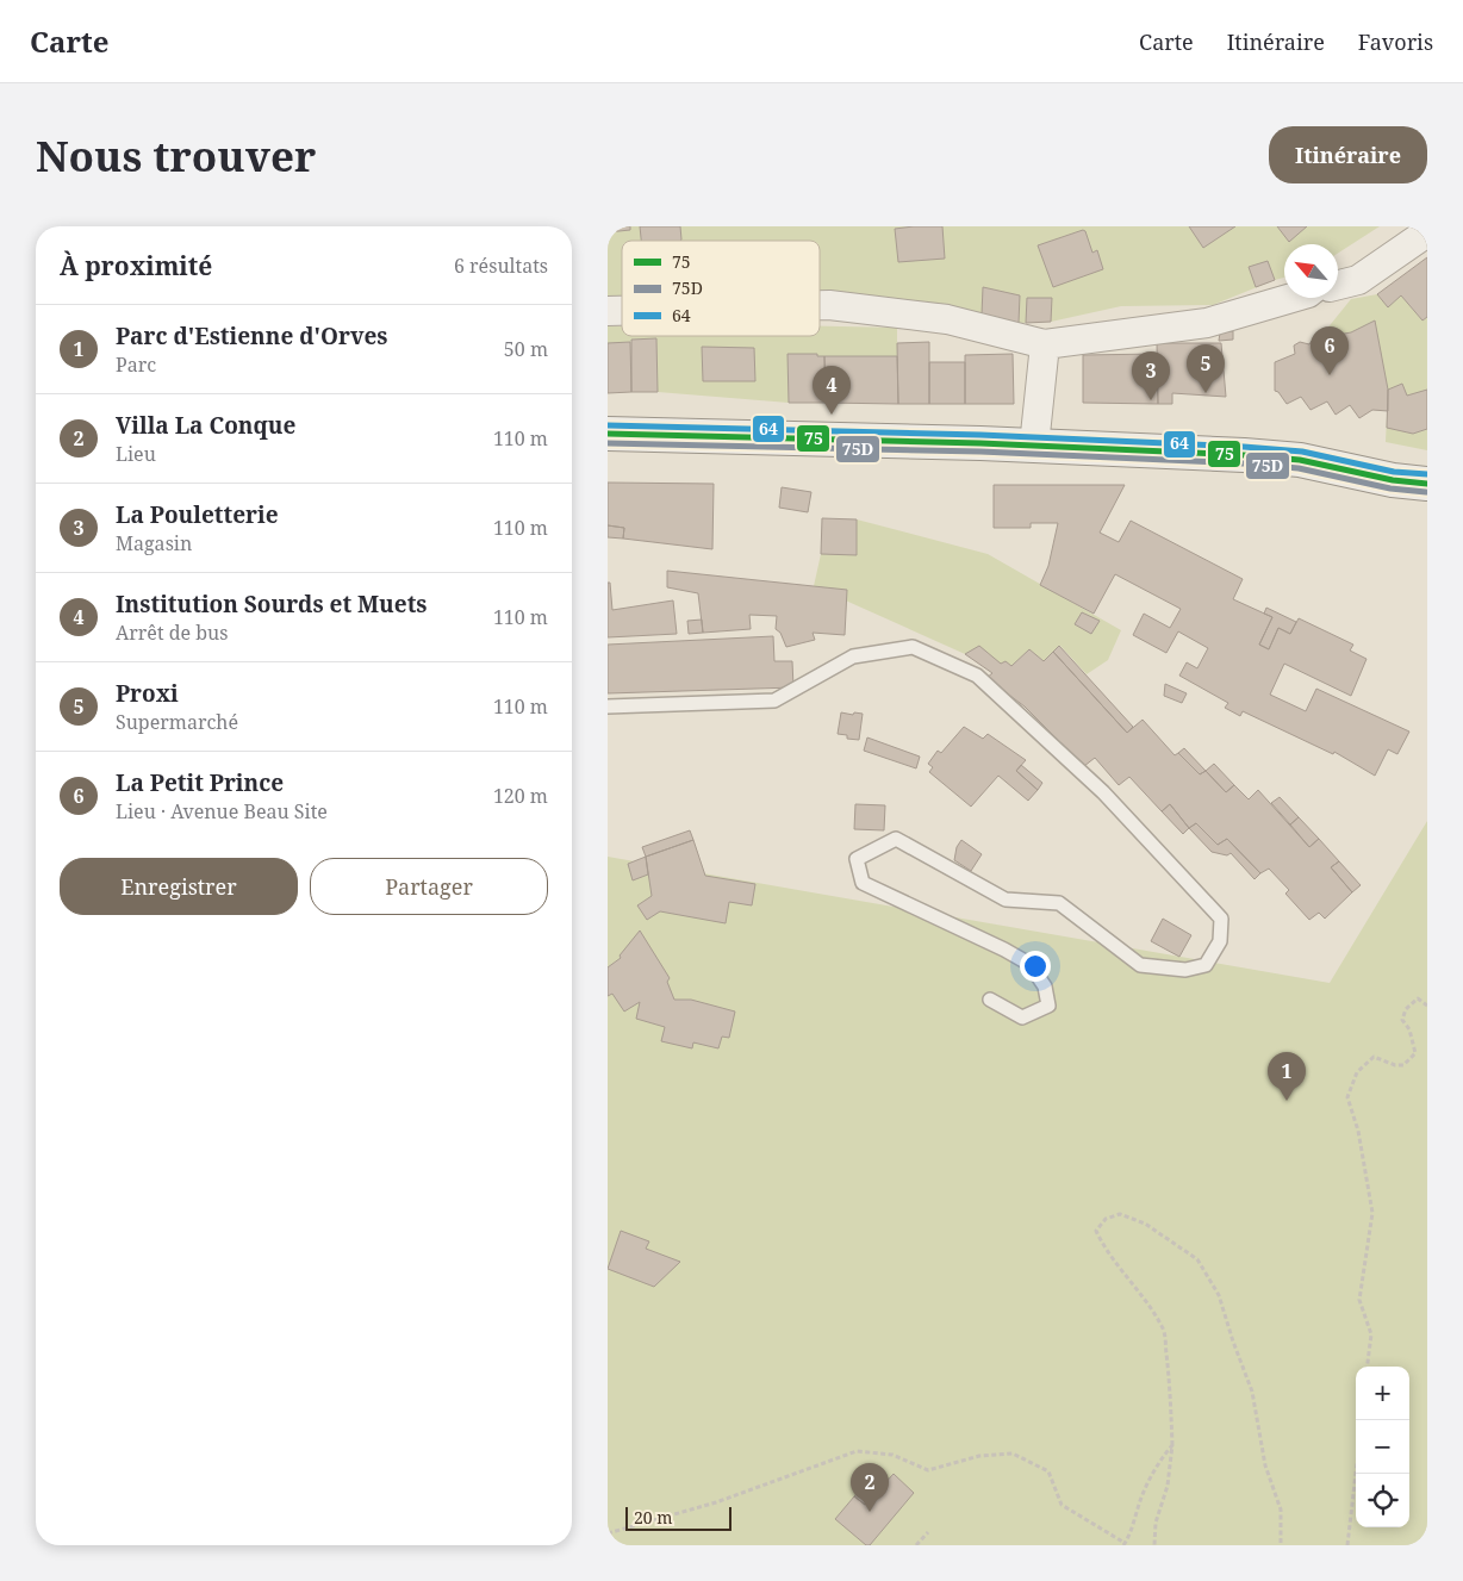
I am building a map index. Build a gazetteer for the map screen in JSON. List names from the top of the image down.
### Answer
{
  "lines": ["transit line 64", "transit line 75", "transit line 75D"],
  "legend": ["75", "75D", "64"],
  "scale_bar": "20 m",
  "north": "top left",
  "page": {
    "header": "Carte",
    "nav": ["Carte", "Itinéraire", "Favoris"],
    "buttons": [
      "Itinéraire",
      ["Enregistrer", "Partager"]
    ],
    "title": "Nous trouver",
    "heading": ["À proximité", "6 résultats"],
    "list": [
      {
        "mark": "1",
        "name": "Parc d'Estienne d'Orves",
        "note": "Parc",
        "value": "50 m"
      },
      {
        "mark": "2",
        "name": "Villa La Conque",
        "note": "Lieu",
        "value": "110 m"
      },
      {
        "mark": "3",
        "name": "La Pouletterie",
        "note": "Magasin",
        "value": "110 m"
      },
      {
        "mark": "4",
        "name": "Institution Sourds et Muets",
        "note": "Arrêt de bus",
        "value": "110 m"
      },
      {
        "mark": "5",
        "name": "Proxi",
        "note": "Supermarché",
        "value": "110 m"
      },
      {
        "mark": "6",
        "name": "La Petit Prince",
        "note": "Lieu · Avenue Beau Site",
        "value": "120 m"
      }
    ],
    "pins": [
      "6",
      "5",
      "3",
      "4",
      "1",
      "2"
    ],
    "map_buttons": ["+", "−"],
    "scale": "20 m"
  }
}
